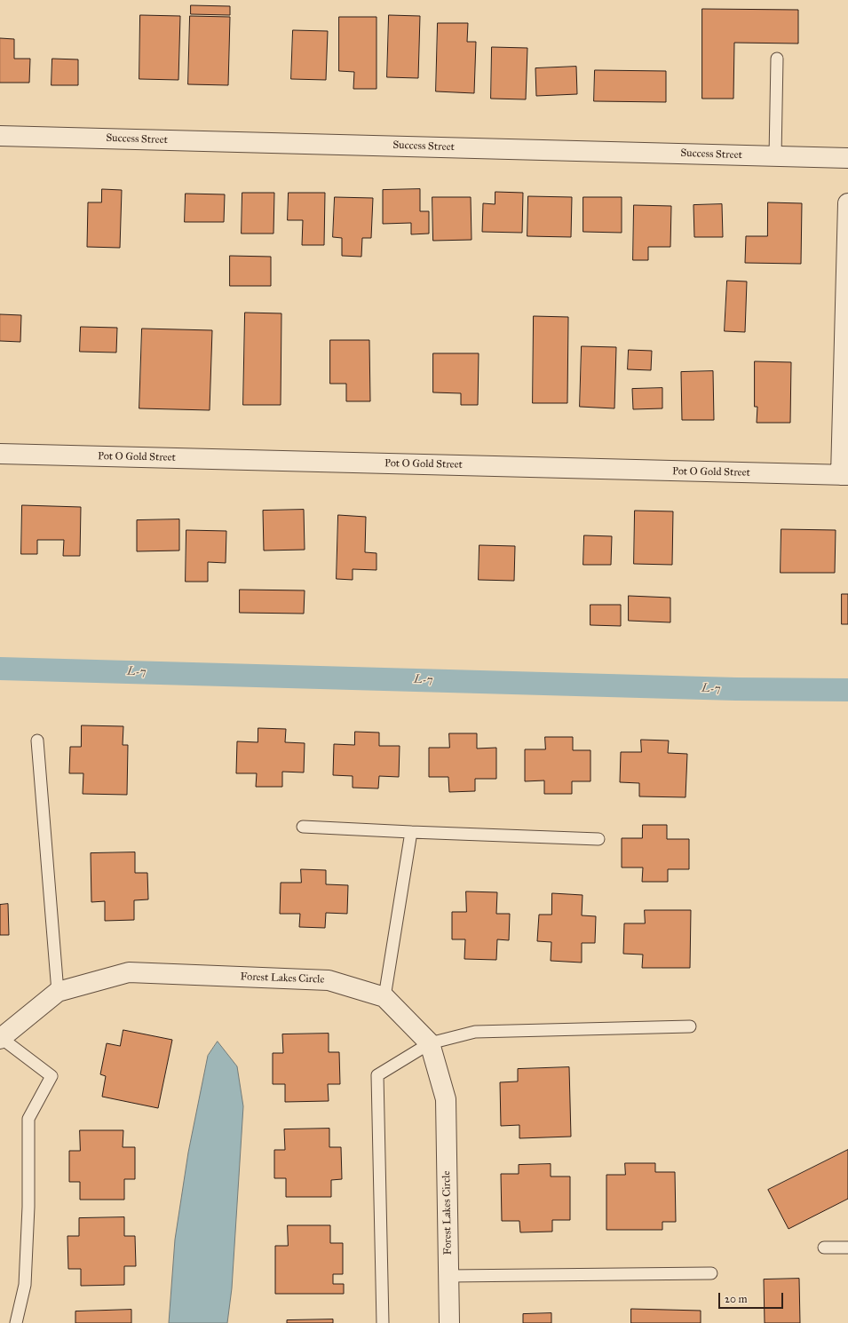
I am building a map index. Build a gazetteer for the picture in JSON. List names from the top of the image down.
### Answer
{
  "streets": {
    "street": ["Success Street", "Pot O Gold Street", "Forest Lakes Circle"]
  },
  "water": ["L-7"],
  "scale_bar": "20 m"
}
